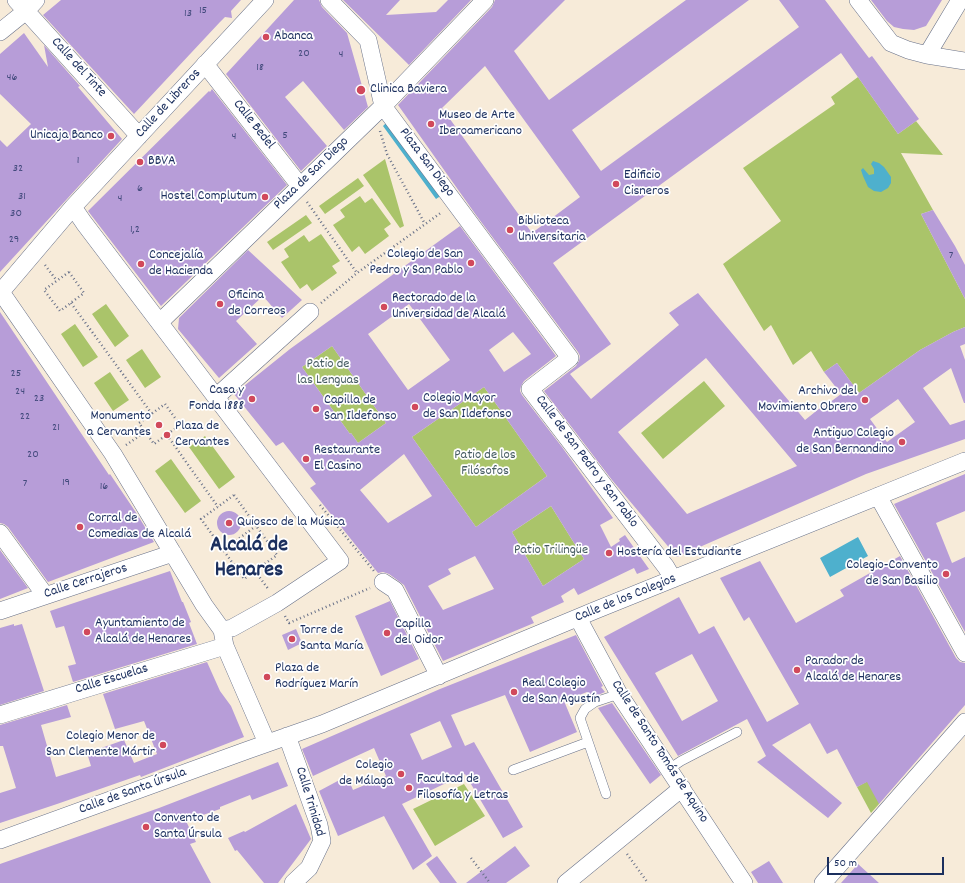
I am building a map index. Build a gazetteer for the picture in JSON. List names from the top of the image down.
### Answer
{
  "streets": {
    "street": [
      "Calle del Tinte",
      "Calle de Libreros",
      "Calle Bedel",
      "Plaza San Diego",
      "Plaza de San Diego",
      "Calle de San Pedro y San Pablo",
      "Calle Cerrajeros",
      "Calle de los Colegios",
      "Calle Escuelas",
      "Calle de Santo Tomás de Aquino",
      "Calle de Santa Úrsula",
      "Calle Trinidad"
    ]
  },
  "crossings": [
    ["Calle del Tinte", "Calle de Libreros"],
    ["Calle de Libreros", "Calle Bedel"],
    ["Calle Bedel", "Plaza de San Diego"],
    ["Plaza San Diego", "Plaza de San Diego"],
    ["Plaza San Diego", "Calle de San Pedro y San Pablo"],
    ["Calle de San Pedro y San Pablo", "Calle de los Colegios"],
    ["Calle de los Colegios", "Calle de Santo Tomás de Aquino"],
    ["Calle de los Colegios", "Calle de Santa Úrsula"],
    ["Calle de los Colegios", "Calle Trinidad"],
    ["Calle de Santa Úrsula", "Calle Trinidad"]
  ],
  "districts": ["Alcalá de Henares"],
  "parks": ["Patio de las Lenguas", "Patio de los Filósofos", "Patio Trilingüe"],
  "places": [
    "Abanca",
    "Clinica Baviera",
    "Museo de Arte Iberoamericano",
    "Unicaja Banco",
    "BBVA",
    "Edificio Cisneros",
    "Hostel Complutum",
    "Biblioteca Universitaria",
    "Colegio de San Pedro y San Pablo",
    "Concejalía de Hacienda",
    "Oficina de Correos",
    "Rectorado de la Universidad de Alcalá",
    "Casa y Fonda 1888",
    "Archivo del Movimiento Obrero",
    "Colegio Mayor de San Ildefonso",
    "Capilla de San Ildefonso",
    "Monumento a Cervantes",
    "Plaza de Cervantes",
    "Antiguo Colegio de San Bernandino",
    "Restaurante El Casino",
    "Quiosco de la Música",
    "Corral de Comedias de Alcalá",
    "Hostería del Estudiante",
    "Colegio-Convento de San Basilio",
    "Ayuntamiento de Alcalá de Henares",
    "Capilla del Oidor",
    "Torre de Santa María",
    "Parador de Alcalá de Henares",
    "Plaza de Rodríguez Marín",
    "Real Colegio de San Agustín",
    "Colegio Menor de San Clemente Mártir",
    "Colegio de Málaga",
    "Facultad de Filosofía y Letras",
    "Convento de Santa Úrsula"
  ],
  "house_numbers": [
    "15",
    "13",
    "20",
    "4",
    "18",
    "46",
    "5",
    "4",
    "1",
    "32",
    "6",
    "31",
    "4",
    "30",
    "1,2",
    "29",
    "7",
    "25",
    "24",
    "23",
    "22",
    "21",
    "20",
    "19",
    "7",
    "16"
  ],
  "scale_bar": "50 m"
}
